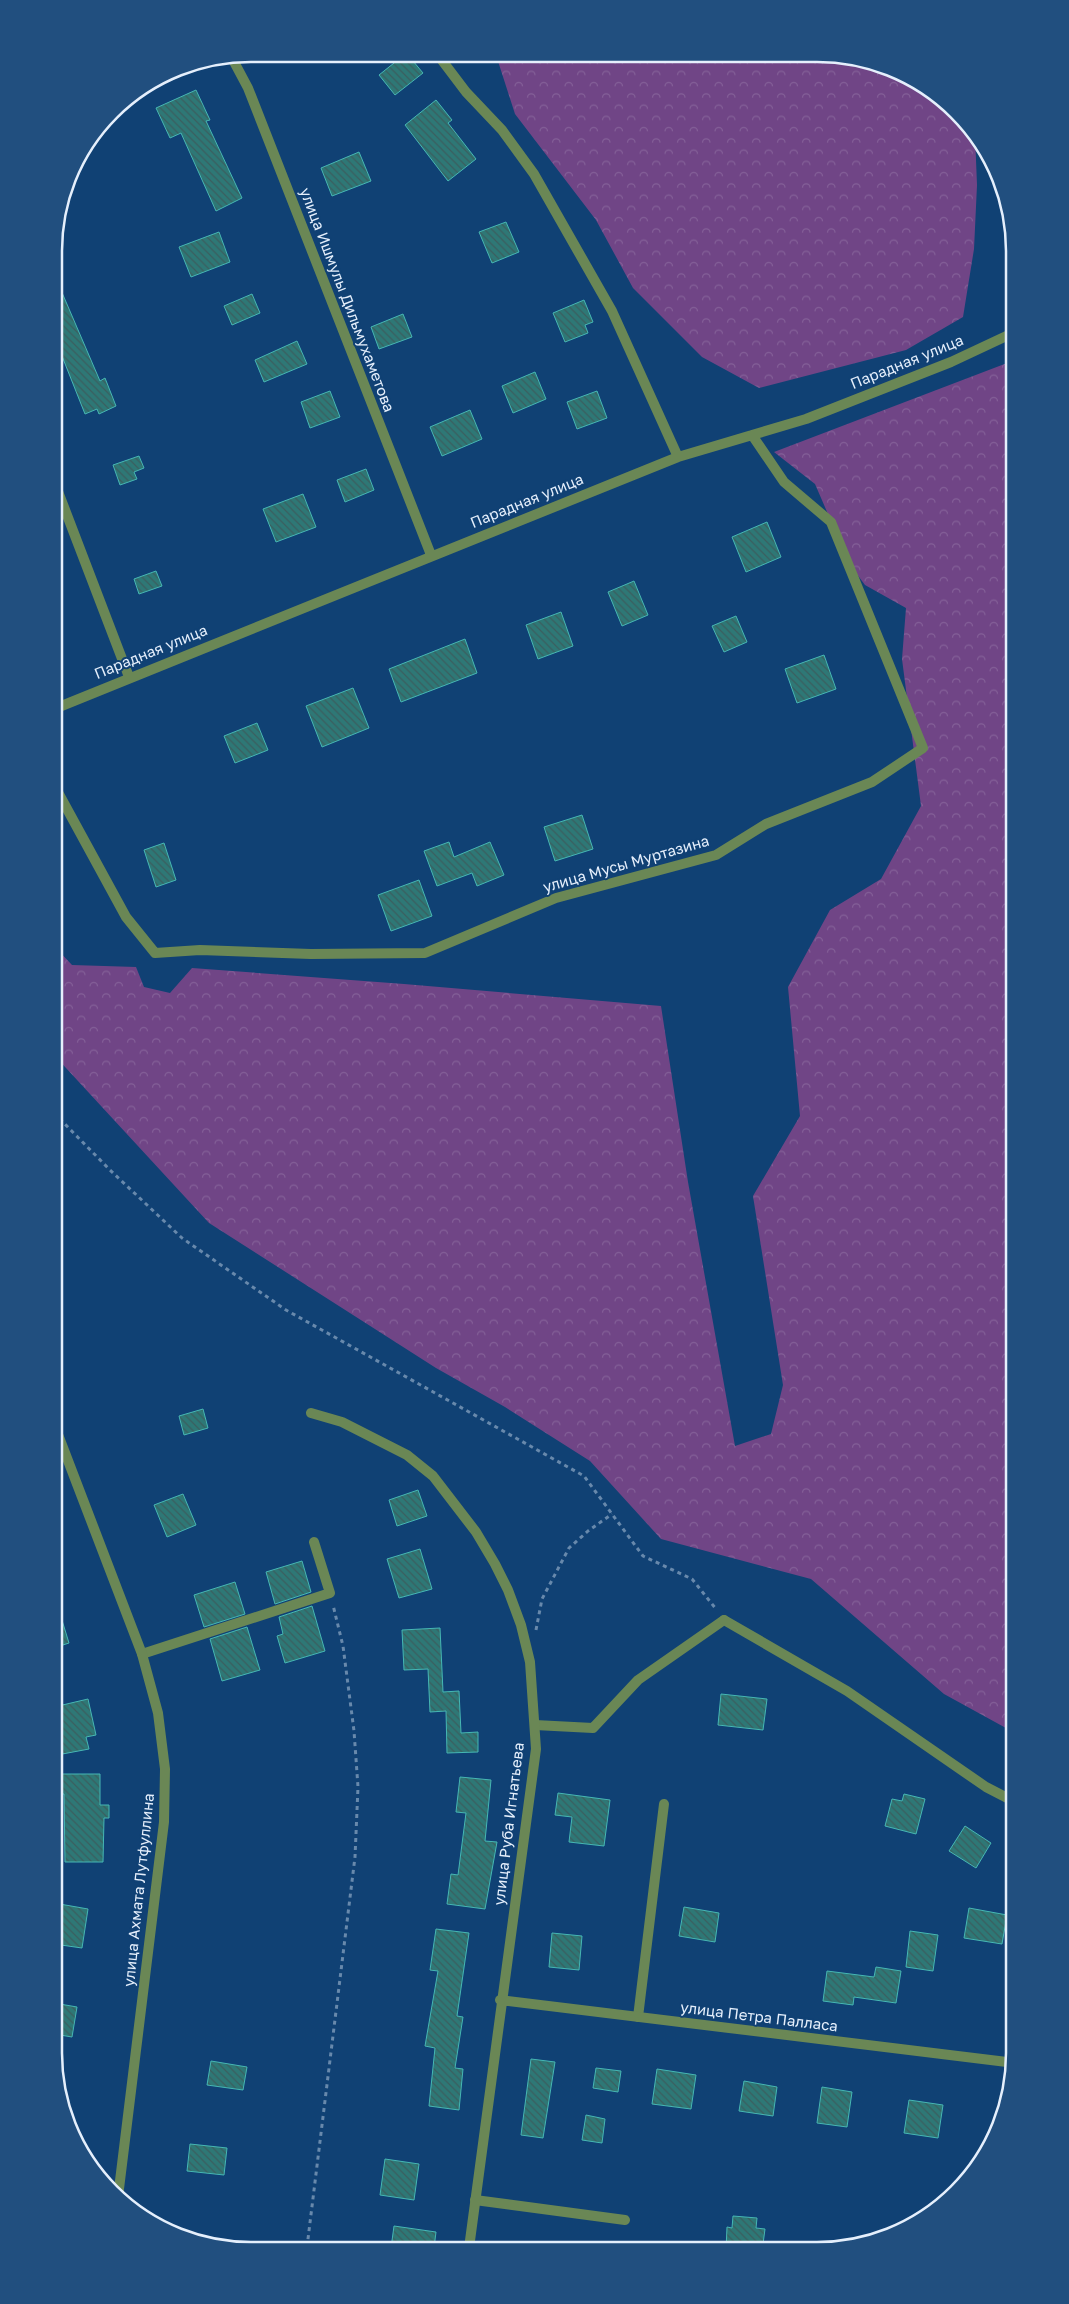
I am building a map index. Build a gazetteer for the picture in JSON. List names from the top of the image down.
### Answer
{
  "streets": {
    "street": [
      "улица Ишмулы Дильмухаметова",
      "Парадная улица",
      "улица Мусы Муртазина",
      "улица Руба Игнатьева",
      "улица Ахмата Лутфуллина",
      "улица Петра Палласа"
    ]
  },
  "crossings": [
    ["улица Ишмулы Дильмухаметова", "Парадная улица"],
    ["Парадная улица", "улица Мусы Муртазина"],
    ["улица Руба Игнатьева", "улица Петра Палласа"]
  ]
}
